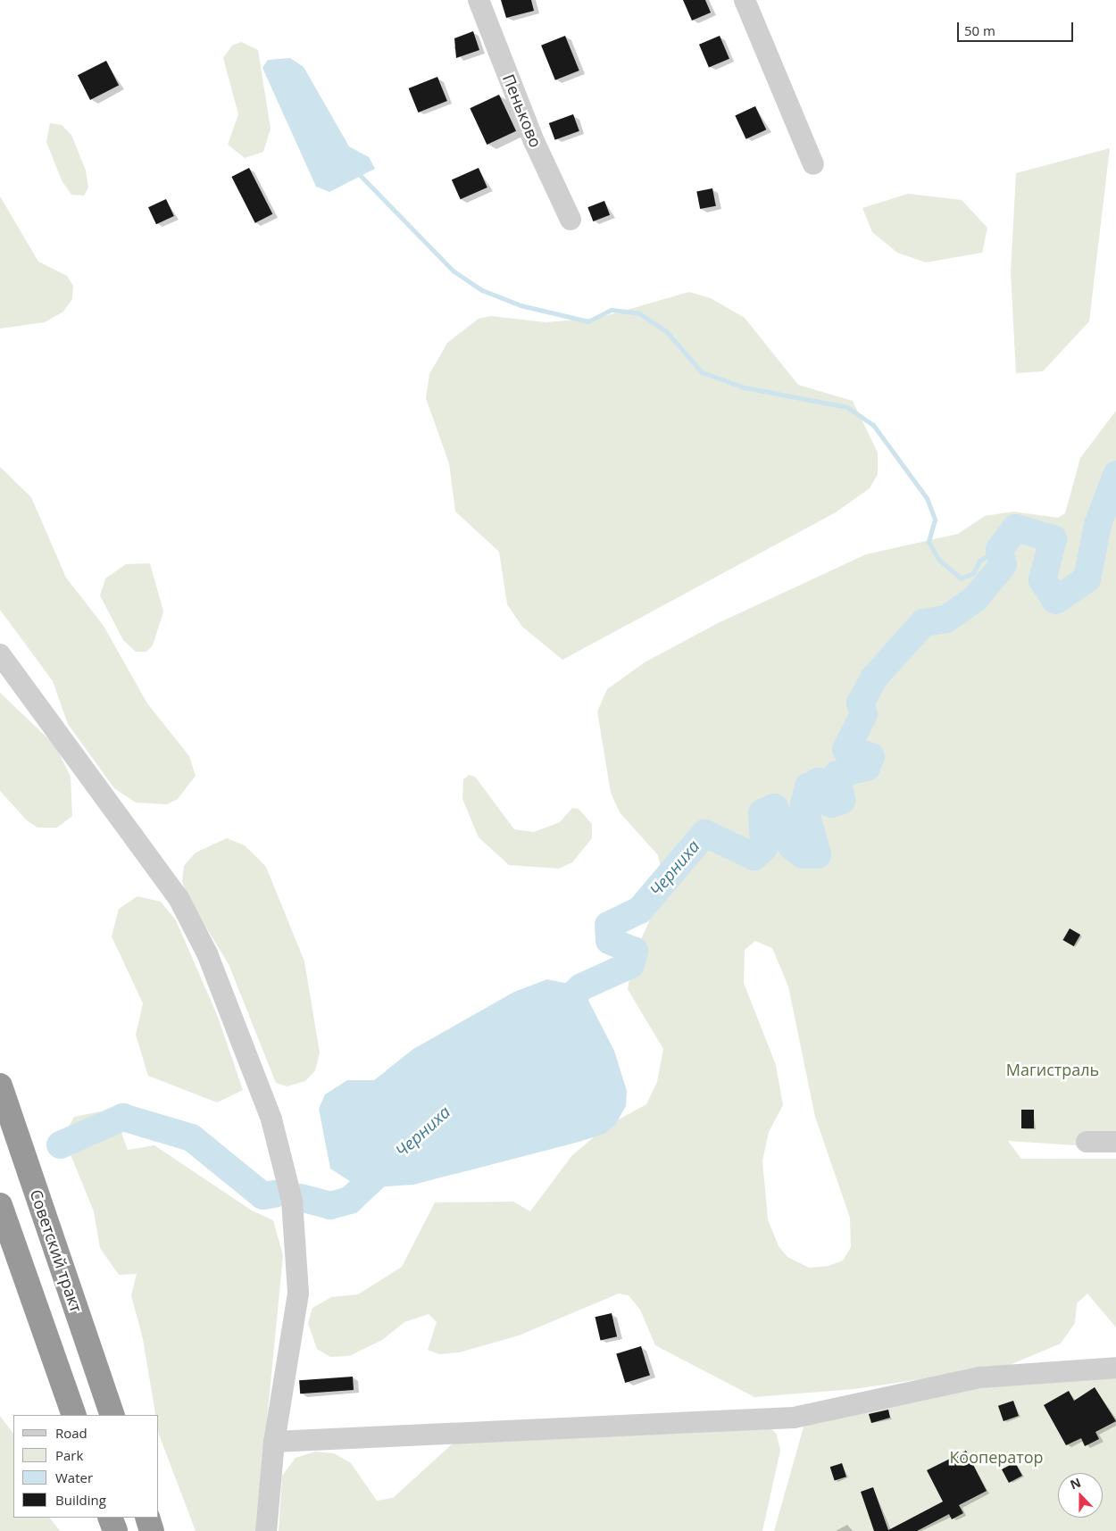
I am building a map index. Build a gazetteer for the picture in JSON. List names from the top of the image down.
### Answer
{
  "streets": {
    "highway": ["Советский тракт"],
    "street": ["Пеньково"]
  },
  "water": ["Черниха"],
  "parks": ["Магистраль", "Кооператор"],
  "legend": [
    "Road",
    "Park",
    "Water",
    "Building"
  ],
  "scale_bar": "50 m",
  "north": "top"
}
